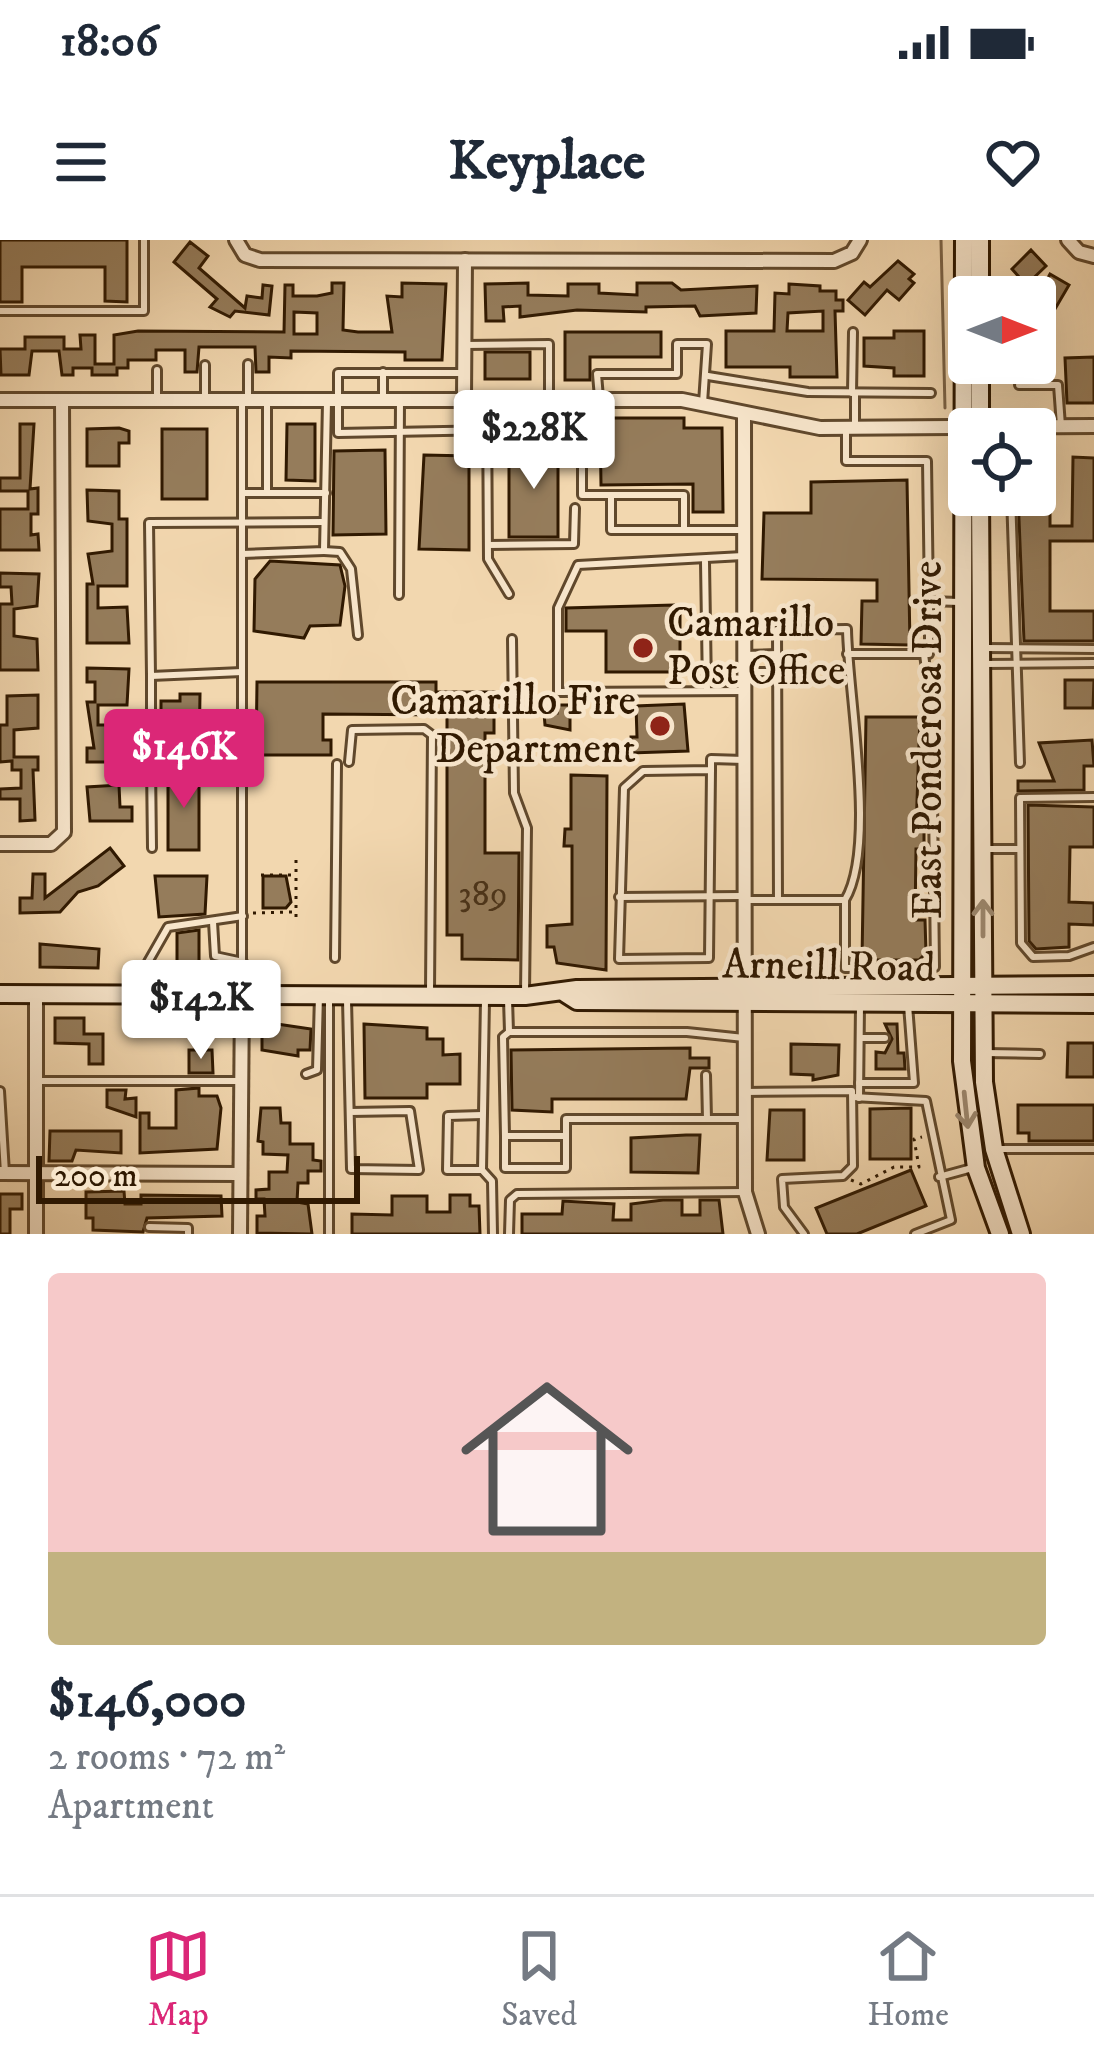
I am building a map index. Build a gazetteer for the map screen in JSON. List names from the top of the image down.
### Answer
{
  "streets": {
    "main road": ["East Ponderosa Drive", "Arneill Road"]
  },
  "crossings": [
    ["East Ponderosa Drive", "Arneill Road"]
  ],
  "places": ["Camarillo Post Office", "Camarillo Fire Department"],
  "house_numbers": ["389"],
  "scale_bar": "200 m",
  "north": "right",
  "page": {
    "status": "18:06",
    "header": "Keyplace",
    "price": ["$228K", "$146K", "$142K"],
    "scale": "200 m",
    "list": [
      {
        "name": "$146,000",
        "note": "2 rooms · 72 m² · Apartment"
      }
    ],
    "tabs": ["Map", "Saved", "Home"]
  }
}
